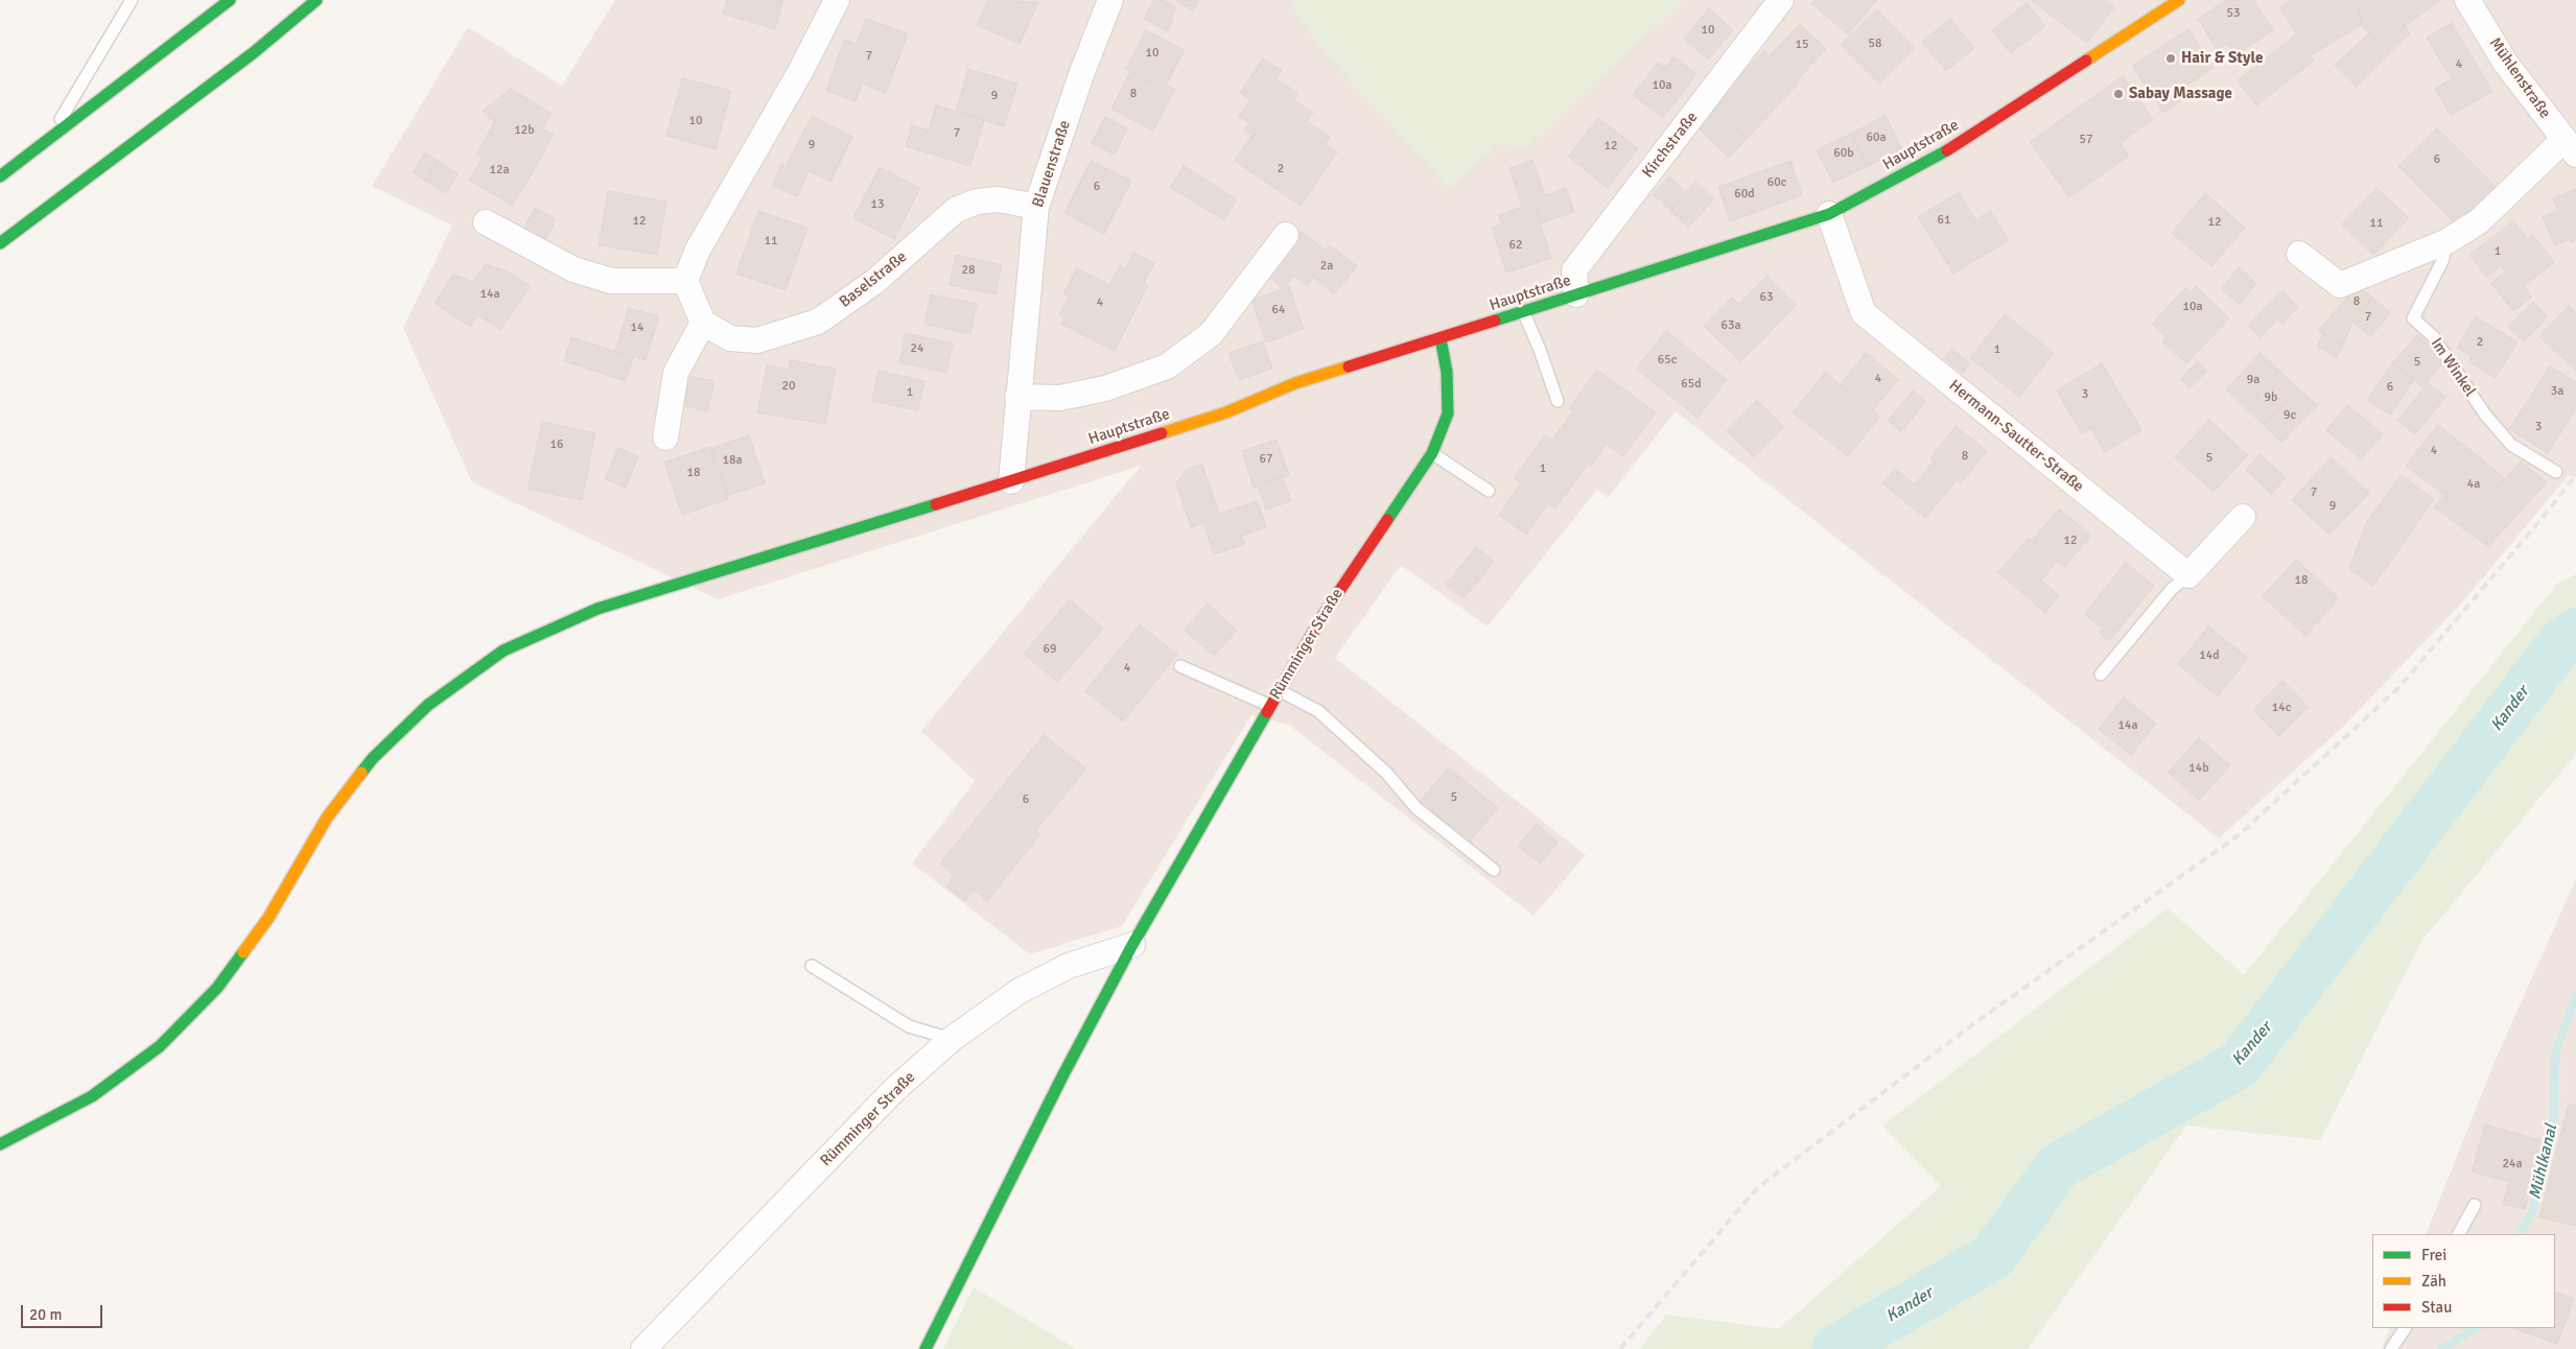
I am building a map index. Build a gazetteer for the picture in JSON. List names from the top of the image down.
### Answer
{
  "streets": {
    "main road": ["Hauptstraße", "Rümminger Straße"],
    "street": [
      "Mühlenstraße",
      "Kirchstraße",
      "Blauenstraße",
      "Baselstraße",
      "Hermann-Sautter-Straße"
    ],
    "lane": ["Im Winkel"]
  },
  "crossings": [
    ["Kirchstraße", "Hauptstraße"],
    ["Hauptstraße", "Blauenstraße"],
    ["Hauptstraße", "Hermann-Sautter-Straße"],
    ["Hauptstraße", "Rümminger Straße"],
    ["Blauenstraße", "Baselstraße"]
  ],
  "water": ["Kander", "Mühlkanal"],
  "places": ["Hair & Style", "Sabay Massage"],
  "house_numbers": [
    "53",
    "10",
    "58",
    "15",
    "10",
    "7",
    "4",
    "10a",
    "8",
    "9",
    "10",
    "12b",
    "7",
    "60a",
    "57",
    "9",
    "12",
    "60b",
    "6",
    "2",
    "12a",
    "60c",
    "6",
    "60d",
    "13",
    "61",
    "12",
    "12",
    "11",
    "11",
    "62",
    "1",
    "2a",
    "28",
    "14a",
    "63",
    "8",
    "4",
    "10a",
    "64",
    "7",
    "63a",
    "14",
    "2",
    "24",
    "1",
    "65c",
    "5",
    "4",
    "9a",
    "65d",
    "20",
    "6",
    "3a",
    "1",
    "3",
    "9b",
    "9c",
    "3",
    "16",
    "4",
    "8",
    "5",
    "67",
    "18a",
    "1",
    "18",
    "4a",
    "7",
    "9",
    "12",
    "18",
    "69",
    "14d",
    "4",
    "14c",
    "14a",
    "14b",
    "5",
    "6",
    "24a"
  ],
  "legend": ["Frei", "Zäh", "Stau"],
  "scale_bar": "20 m"
}
